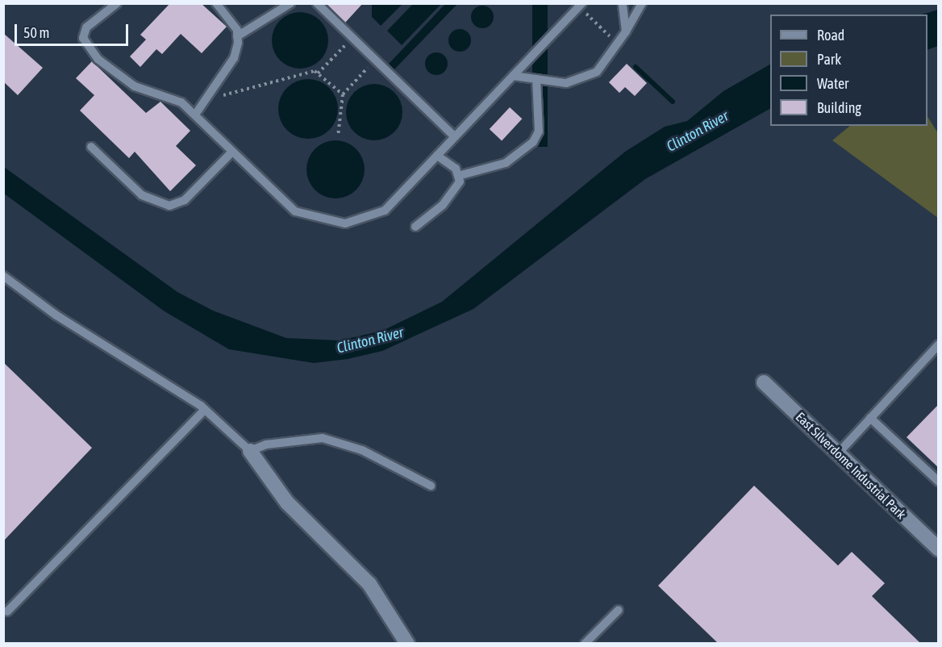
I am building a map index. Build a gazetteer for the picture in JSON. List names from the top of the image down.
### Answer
{
  "streets": {
    "street": ["East Silverdome Industrial Park"]
  },
  "water": ["Clinton River"],
  "legend": [
    "Road",
    "Park",
    "Water",
    "Building"
  ],
  "scale_bar": "50 m"
}
